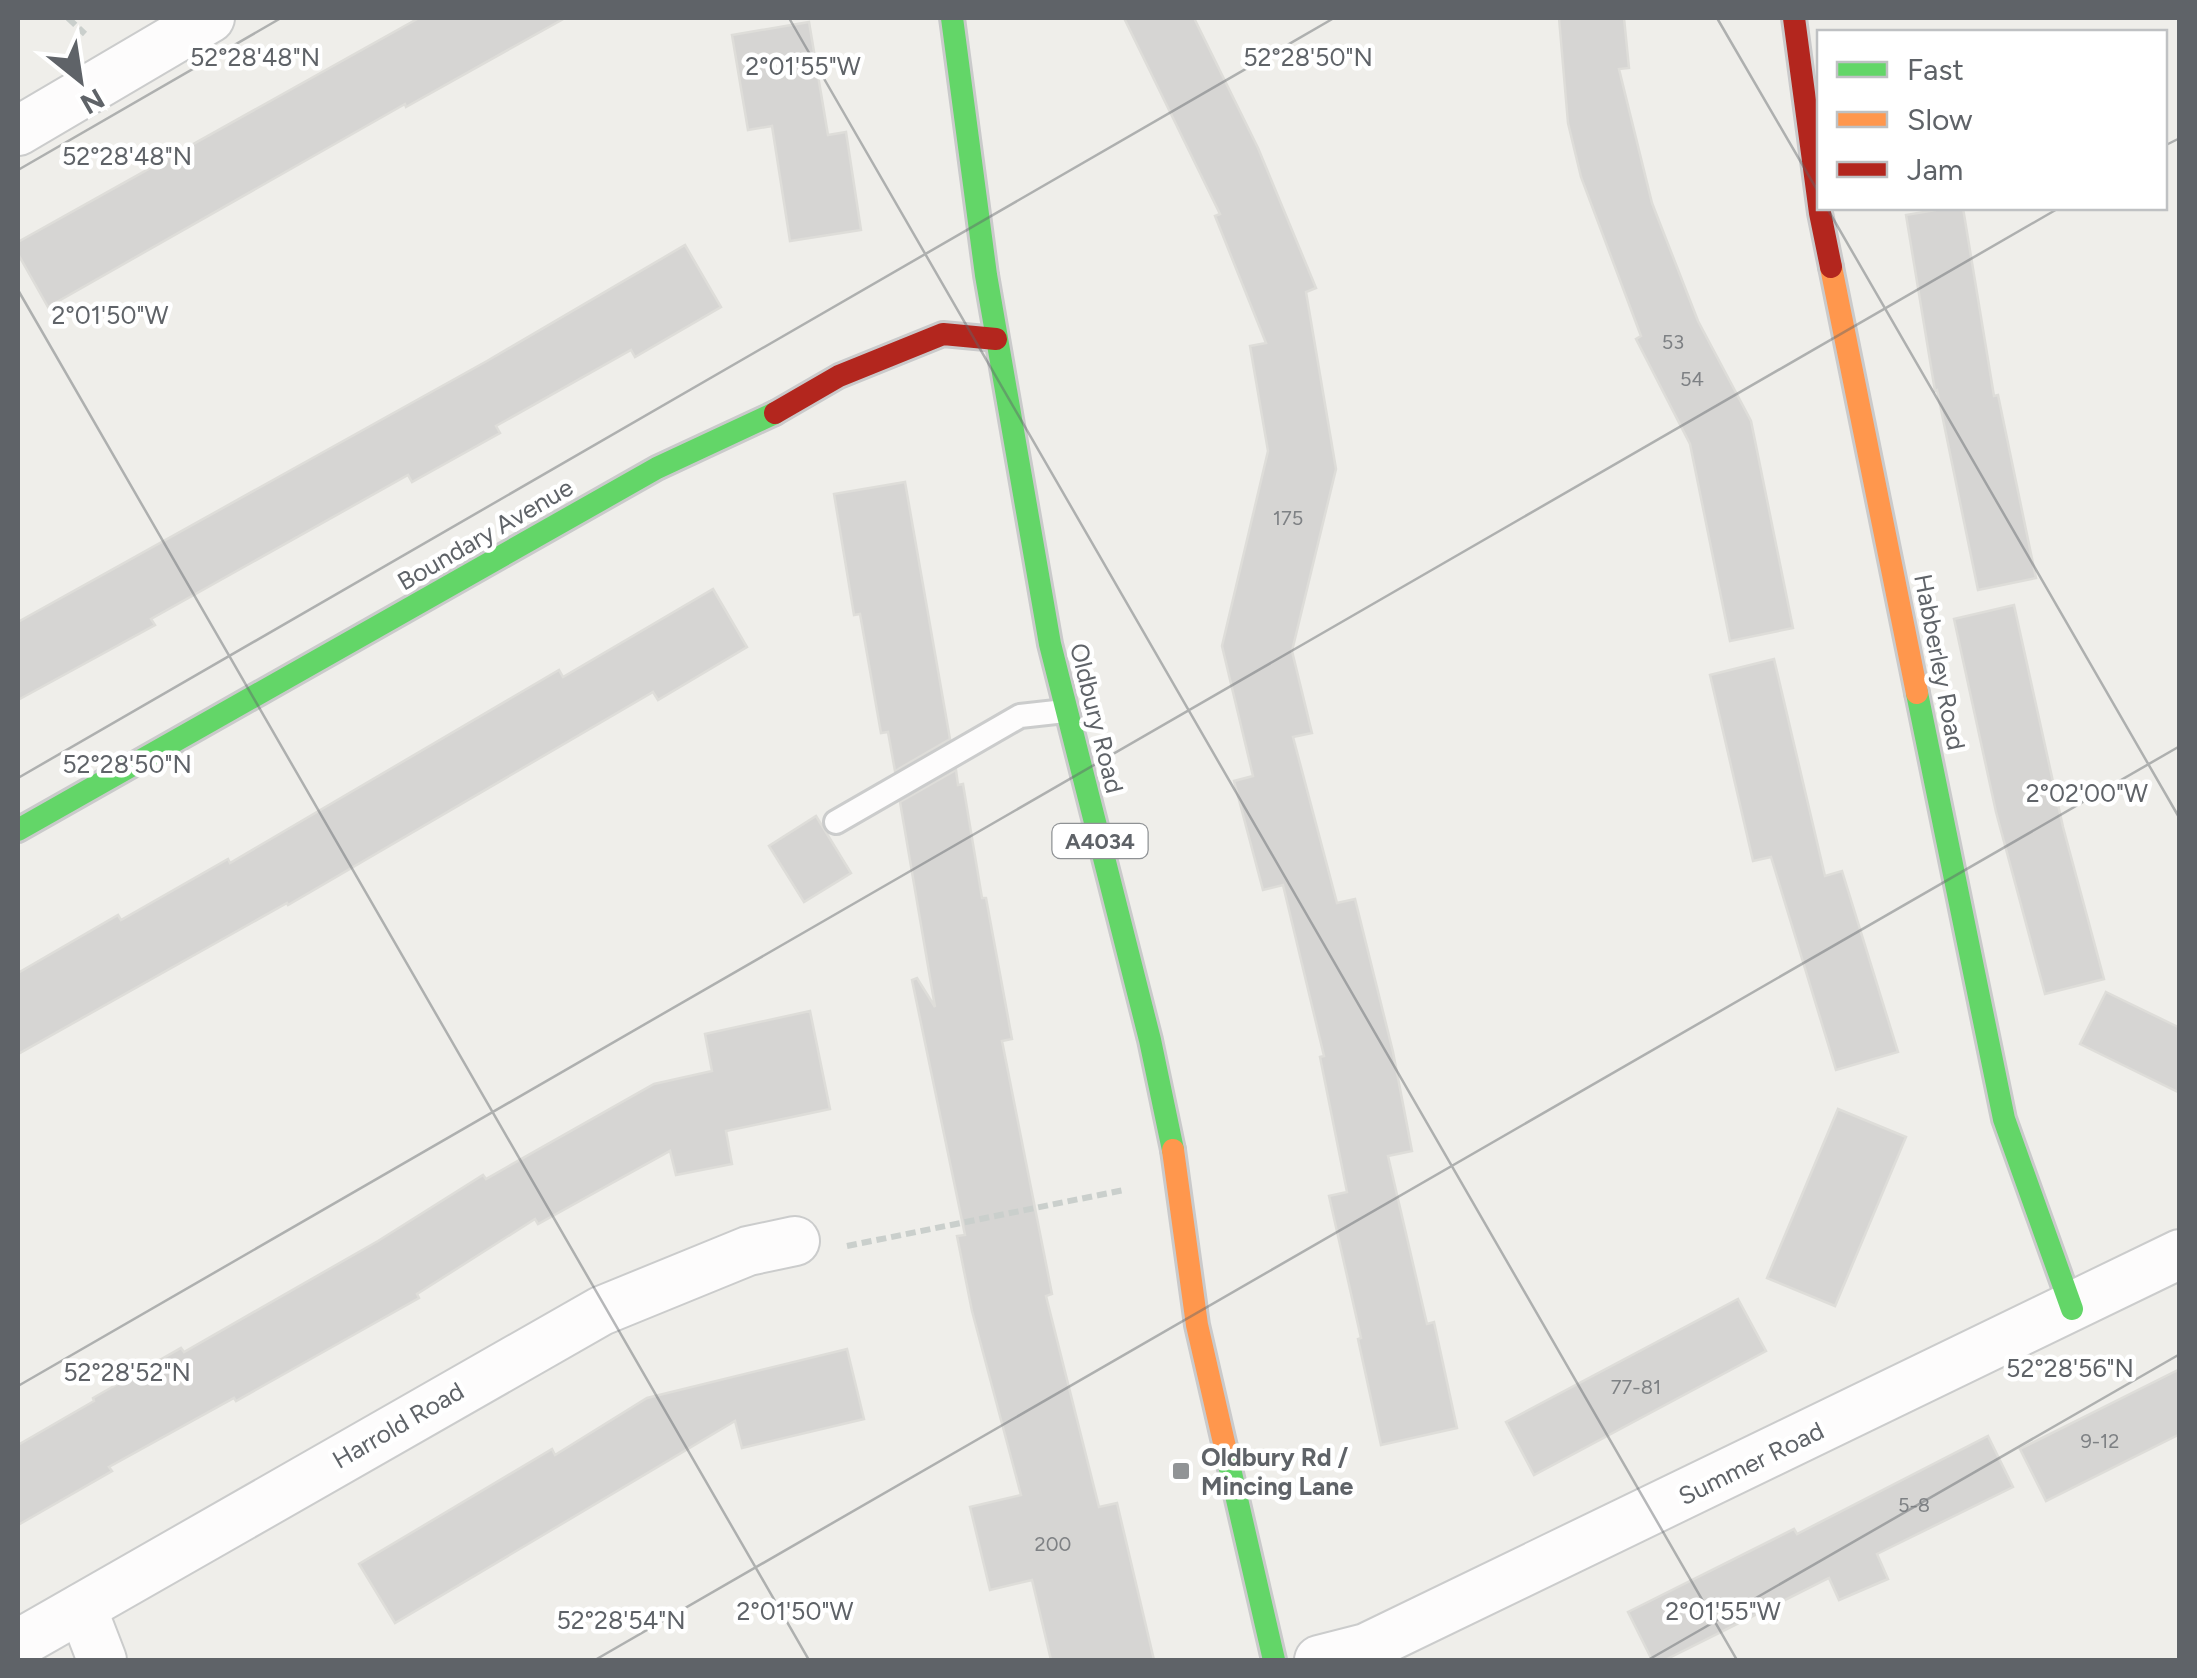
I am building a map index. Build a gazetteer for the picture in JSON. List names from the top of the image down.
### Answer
{
  "streets": {
    "street": [
      "Boundary Avenue",
      "Habberley Road",
      "Oldbury Road",
      "A4034",
      "Harrold Road",
      "Summer Road"
    ]
  },
  "crossings": [
    ["Boundary Avenue", "Oldbury Road"],
    ["Habberley Road", "Summer Road"]
  ],
  "places": {
    "transit": ["Oldbury Rd / Mincing Lane"]
  },
  "house_numbers": [
    "53",
    "54",
    "175",
    "77-81",
    "9-12",
    "5-8",
    "200"
  ],
  "legend": ["Fast", "Slow", "Jam"],
  "north": "bottom right",
  "coordinates": [
    "52°28'48\"N",
    "52°28'50\"N",
    "2°01'55\"W",
    "2°01'50\"W",
    "2°02'00\"W",
    "52°28'56\"N",
    "52°28'52\"N",
    "52°28'54\"N"
  ]
}
